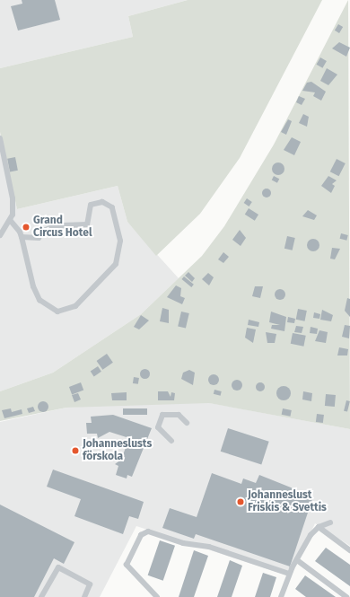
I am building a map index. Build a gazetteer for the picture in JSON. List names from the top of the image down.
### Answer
{
  "places": ["Grand Circus Hotel", "Johanneslusts förskola", "Johanneslust Friskis & Svettis"]
}
